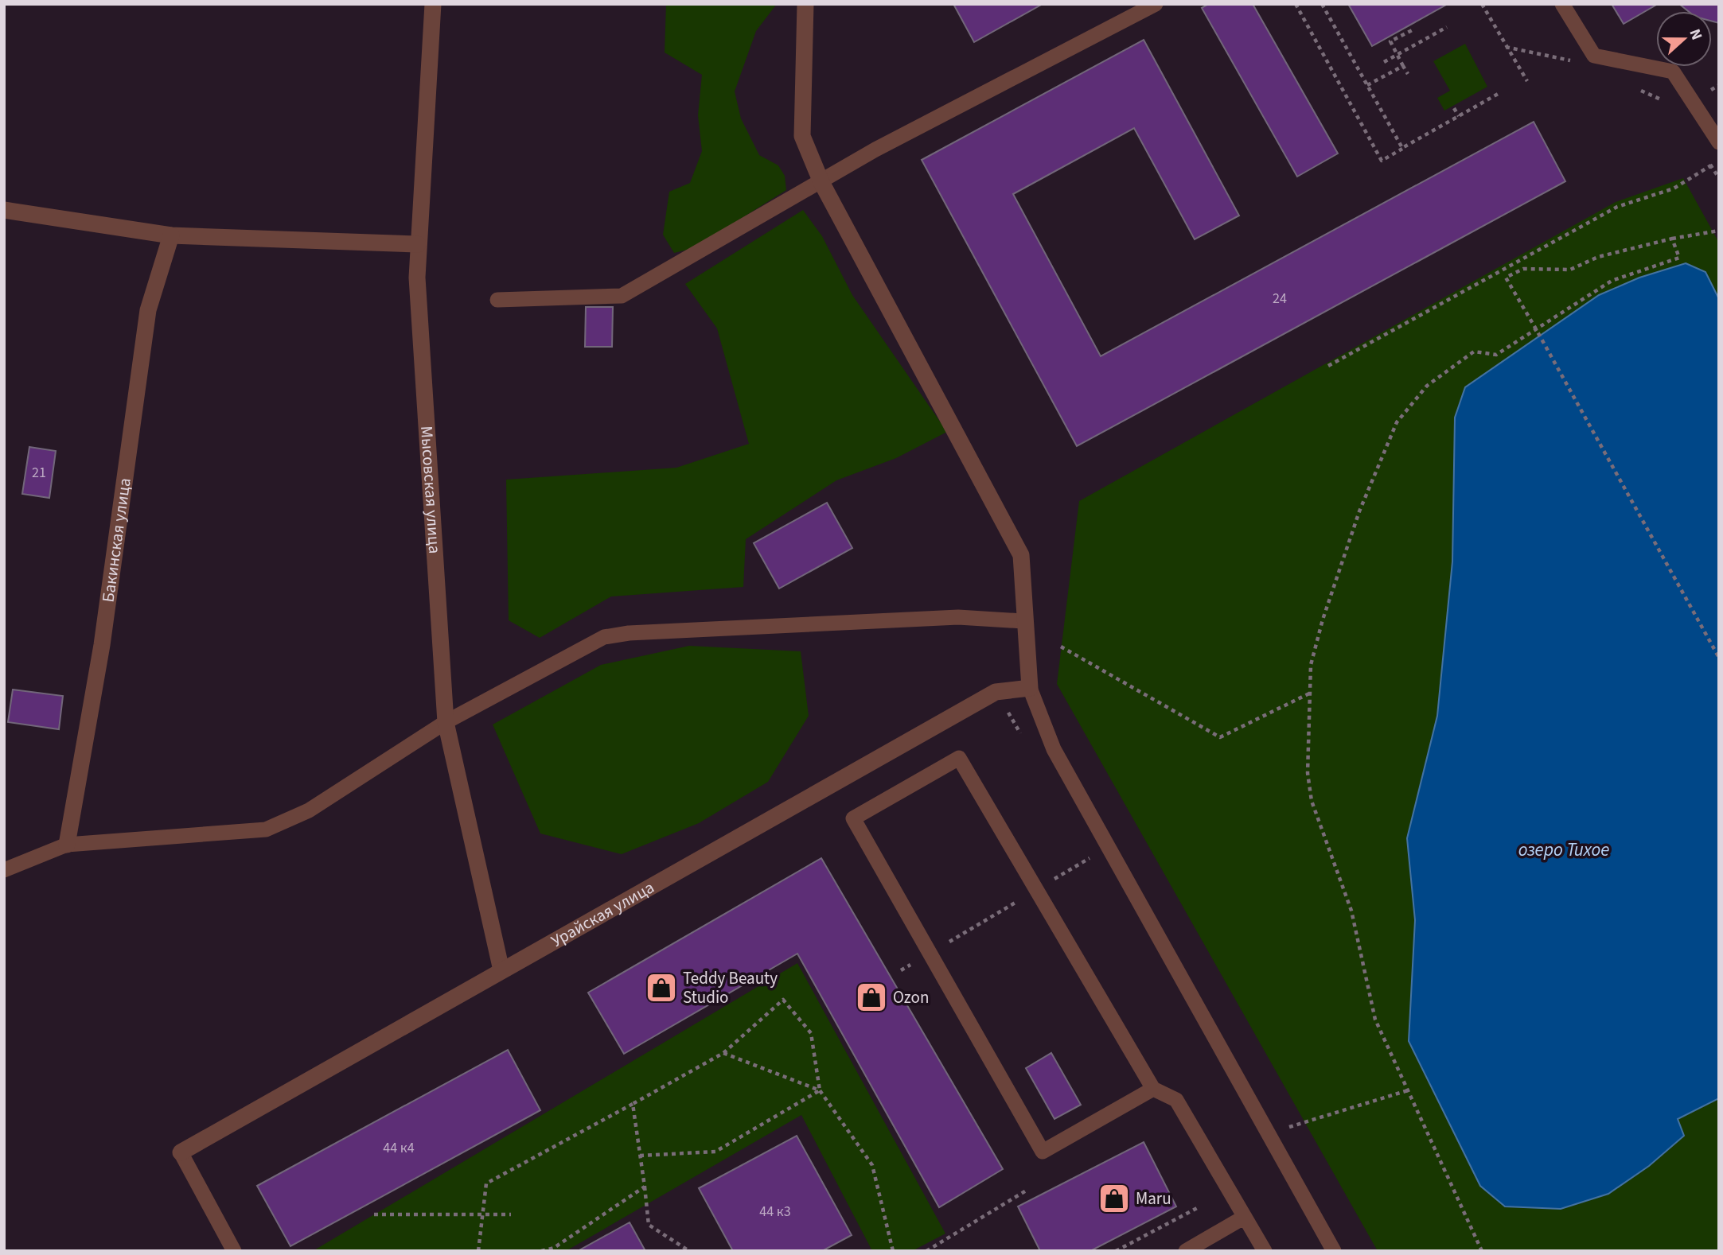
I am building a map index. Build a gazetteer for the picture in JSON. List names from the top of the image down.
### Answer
{
  "streets": {
    "street": ["Мысовская улица", "Бакинская улица", "Урайская улица"]
  },
  "crossings": [
    ["Мысовская улица", "Урайская улица"]
  ],
  "water": ["озеро Тихое"],
  "places": {
    "shop": ["Teddy Beauty Studio", "Ozon", "Maru"]
  },
  "house_numbers": [
    "24",
    "21",
    "44 к4",
    "44 к3"
  ],
  "north": "right"
}
